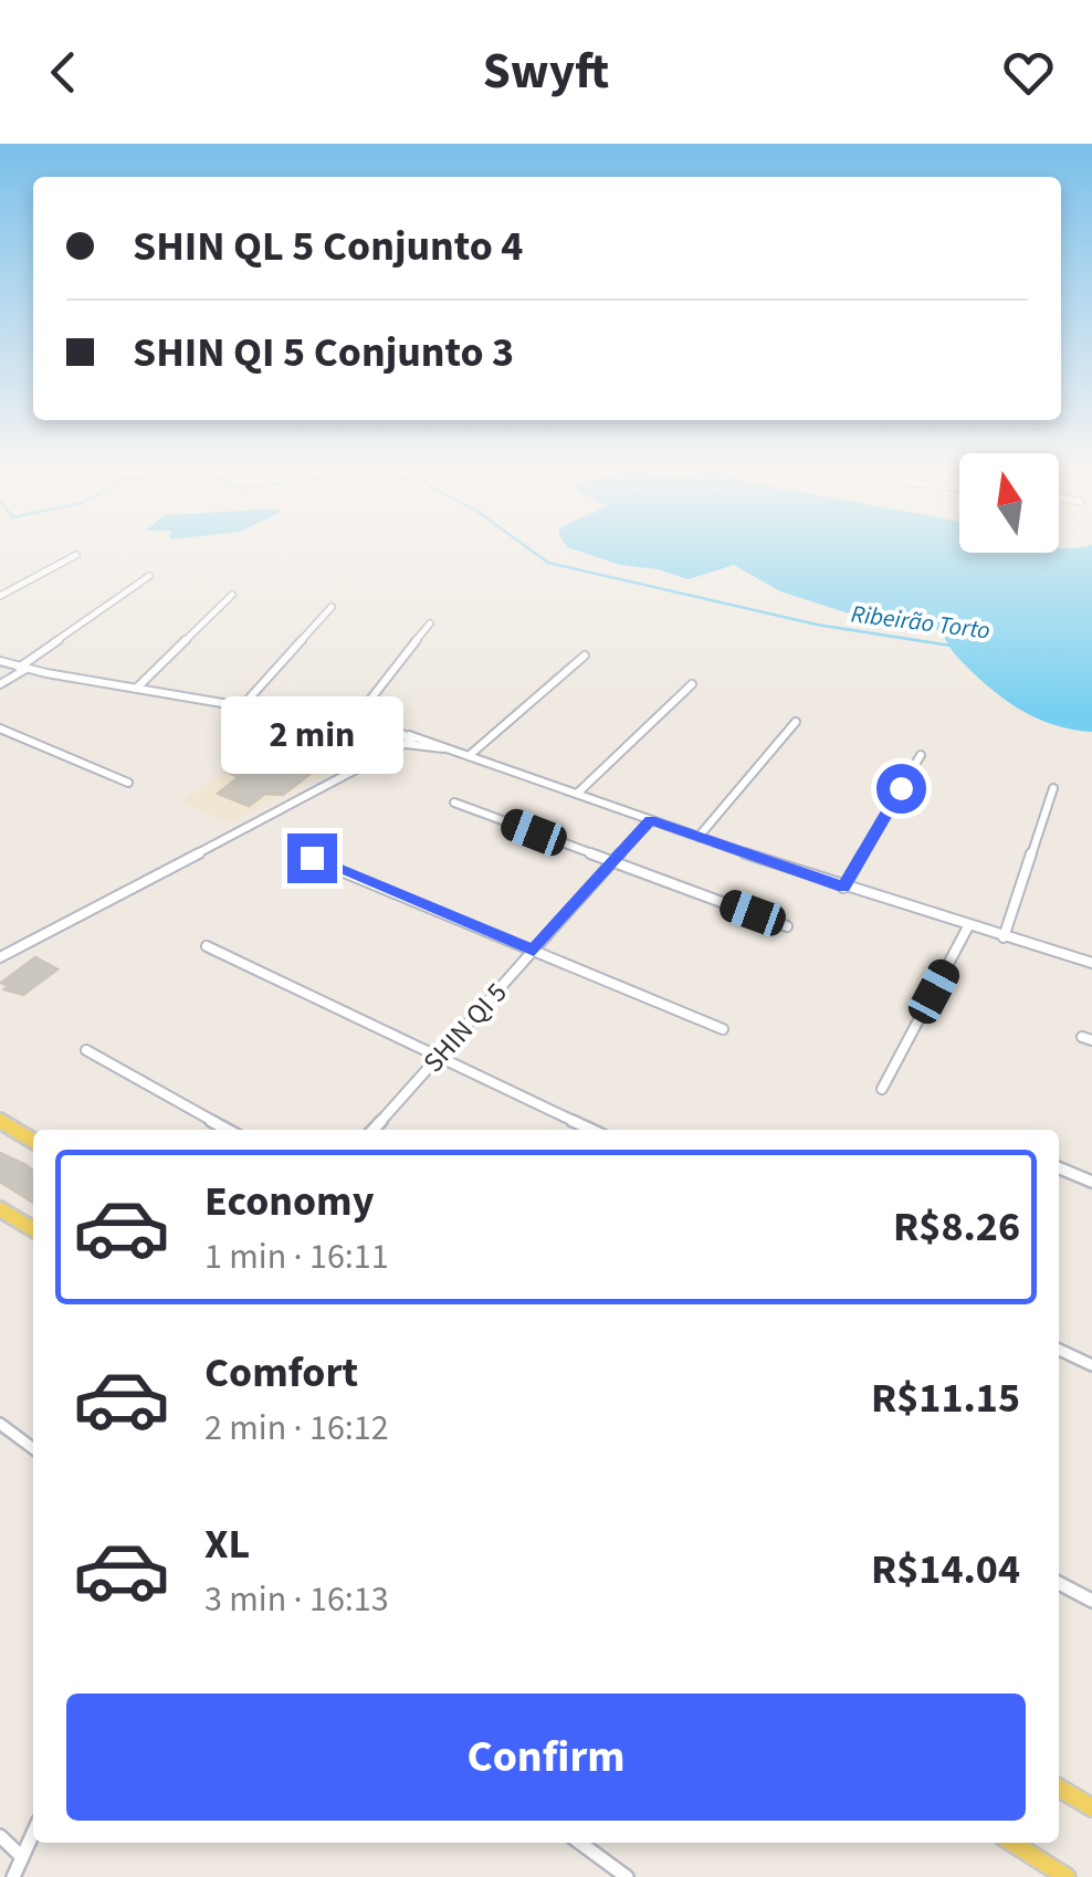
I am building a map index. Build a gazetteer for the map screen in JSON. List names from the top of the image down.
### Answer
{
  "streets": {
    "street": ["SHIN QI 5"]
  },
  "water": ["Ribeirão Torto"],
  "north": "top",
  "page": {
    "header": "Swyft",
    "banner": ["SHIN QL 5 Conjunto 4", "SHIN QI 5 Conjunto 3"],
    "bubble": "2 min",
    "list": [
      {
        "name": "Economy",
        "note": "1 min · 16:11",
        "value": "R$8.26"
      },
      {
        "name": "Comfort",
        "note": "2 min · 16:12",
        "value": "R$11.15"
      },
      {
        "name": "XL",
        "note": "3 min · 16:13",
        "value": "R$14.04"
      }
    ],
    "buttons": "Confirm"
  }
}
